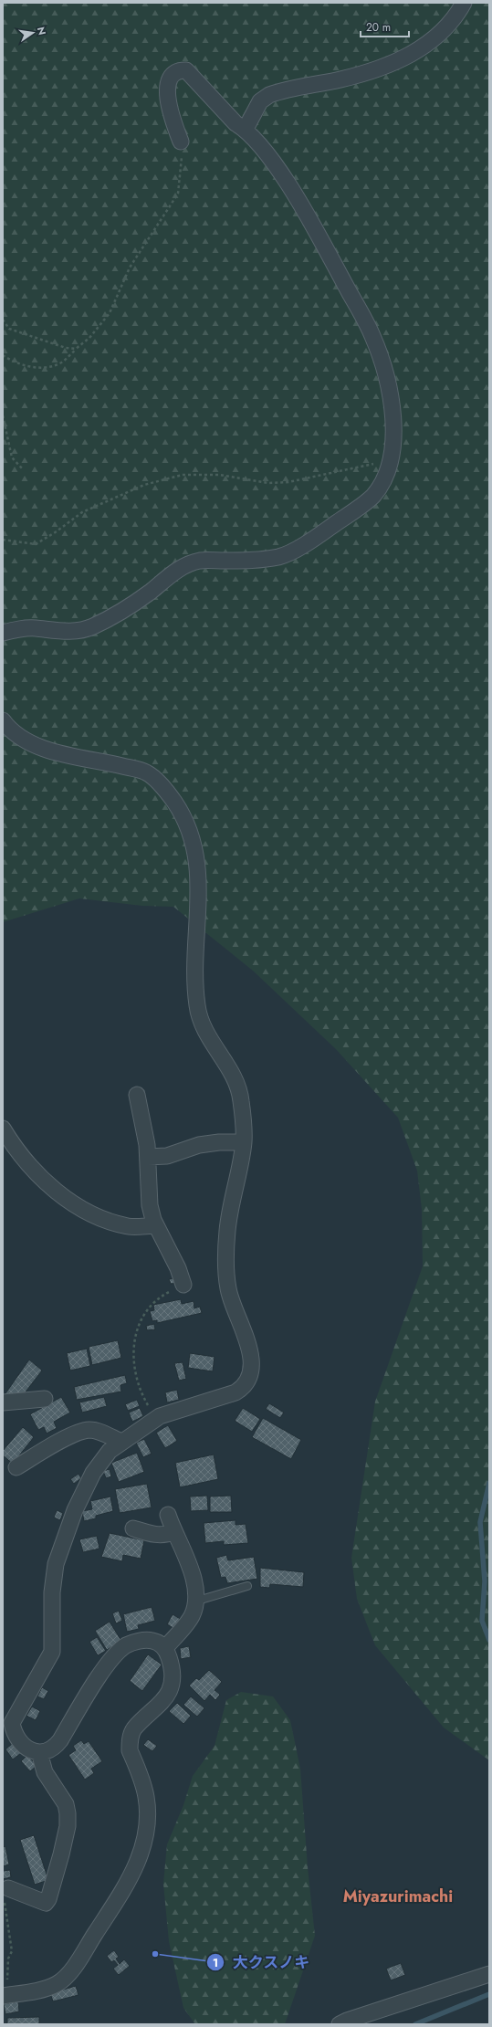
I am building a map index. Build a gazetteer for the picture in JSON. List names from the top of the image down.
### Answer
{
  "districts": ["Miyazurimachi"],
  "places": ["大クスノキ"],
  "scale_bar": "20 m",
  "north": "right"
}
